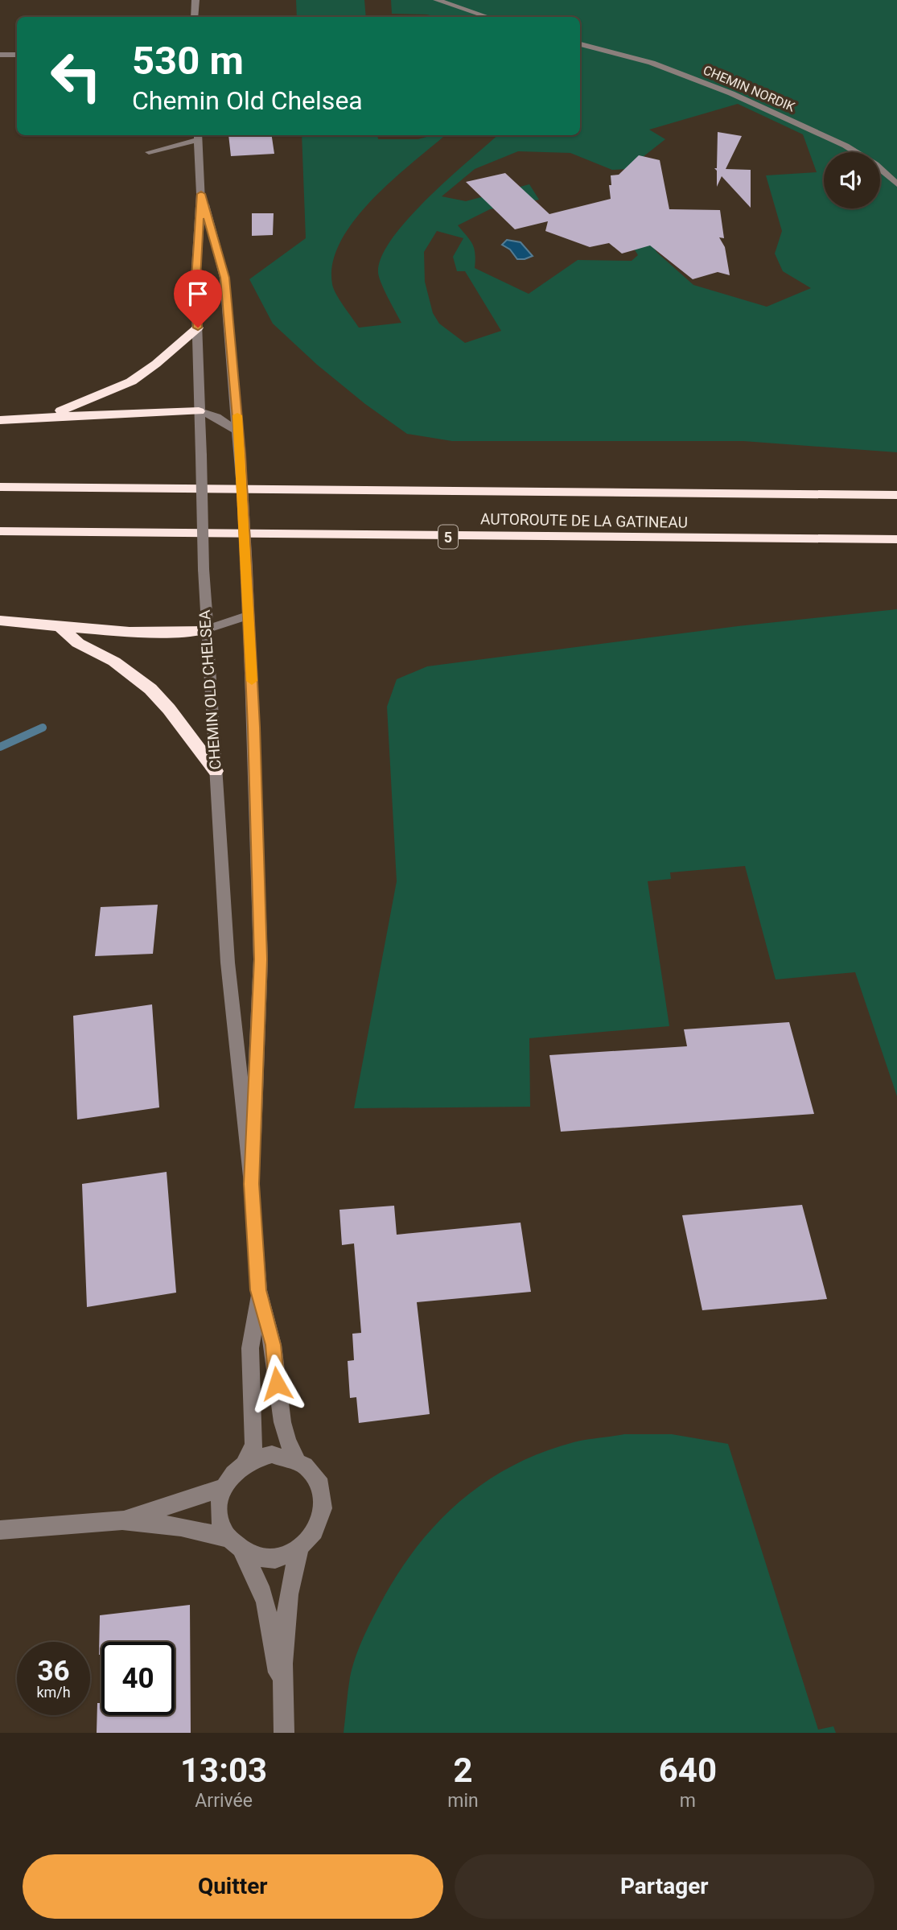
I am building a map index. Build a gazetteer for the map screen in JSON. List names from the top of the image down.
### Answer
{
  "streets": {
    "highway": ["AUTOROUTE DE LA GATINEAU", "5"],
    "street": ["CHEMIN NORDIK", "CHEMIN OLD CHELSEA"]
  },
  "page": {
    "turn": ["530 m", "Chemin Old Chelsea"],
    "speed": "36 km/h",
    "limit": "40",
    "eta": [
      "13:03",
      "Arrivée",
      "2",
      "min",
      "640",
      "m"
    ],
    "buttons": ["Quitter", "Partager"]
  }
}
